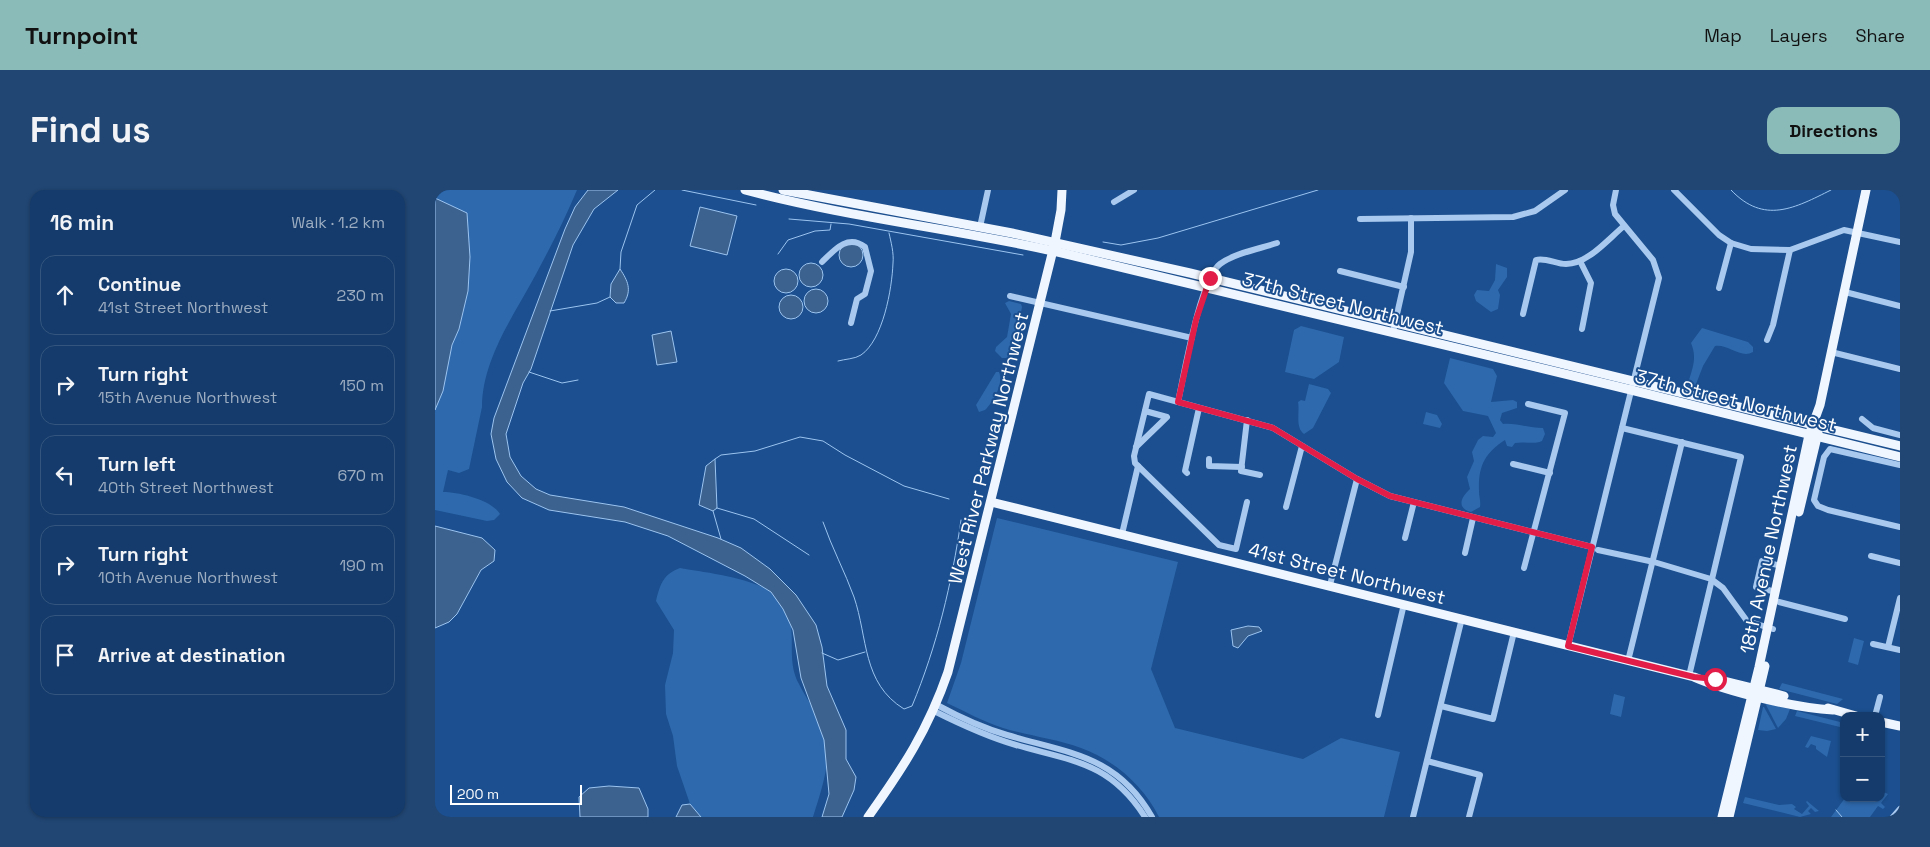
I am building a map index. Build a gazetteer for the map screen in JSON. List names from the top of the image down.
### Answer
{
  "streets": {
    "main road": [
      "37th Street Northwest",
      "West River Parkway Northwest",
      "18th Avenue Northwest",
      "41st Street Northwest"
    ]
  },
  "crossings": [
    ["37th Street Northwest", "West River Parkway Northwest"],
    ["37th Street Northwest", "18th Avenue Northwest"],
    ["West River Parkway Northwest", "41st Street Northwest"],
    ["18th Avenue Northwest", "41st Street Northwest"]
  ],
  "scale_bar": "200 m",
  "page": {
    "header": "Turnpoint",
    "nav": ["Map", "Layers", "Share"],
    "buttons": "Directions",
    "title": "Find us",
    "heading": ["16 min", "Walk · 1.2 km"],
    "list": [
      ["Continue", "41st Street Northwest", "230 m"],
      ["Turn right", "15th Avenue Northwest", "150 m"],
      ["Turn left", "40th Street Northwest", "670 m"],
      ["Turn right", "10th Avenue Northwest", "190 m"],
      "Arrive at destination"
    ],
    "map_buttons": ["+", "−"],
    "scale": "200 m"
  }
}
